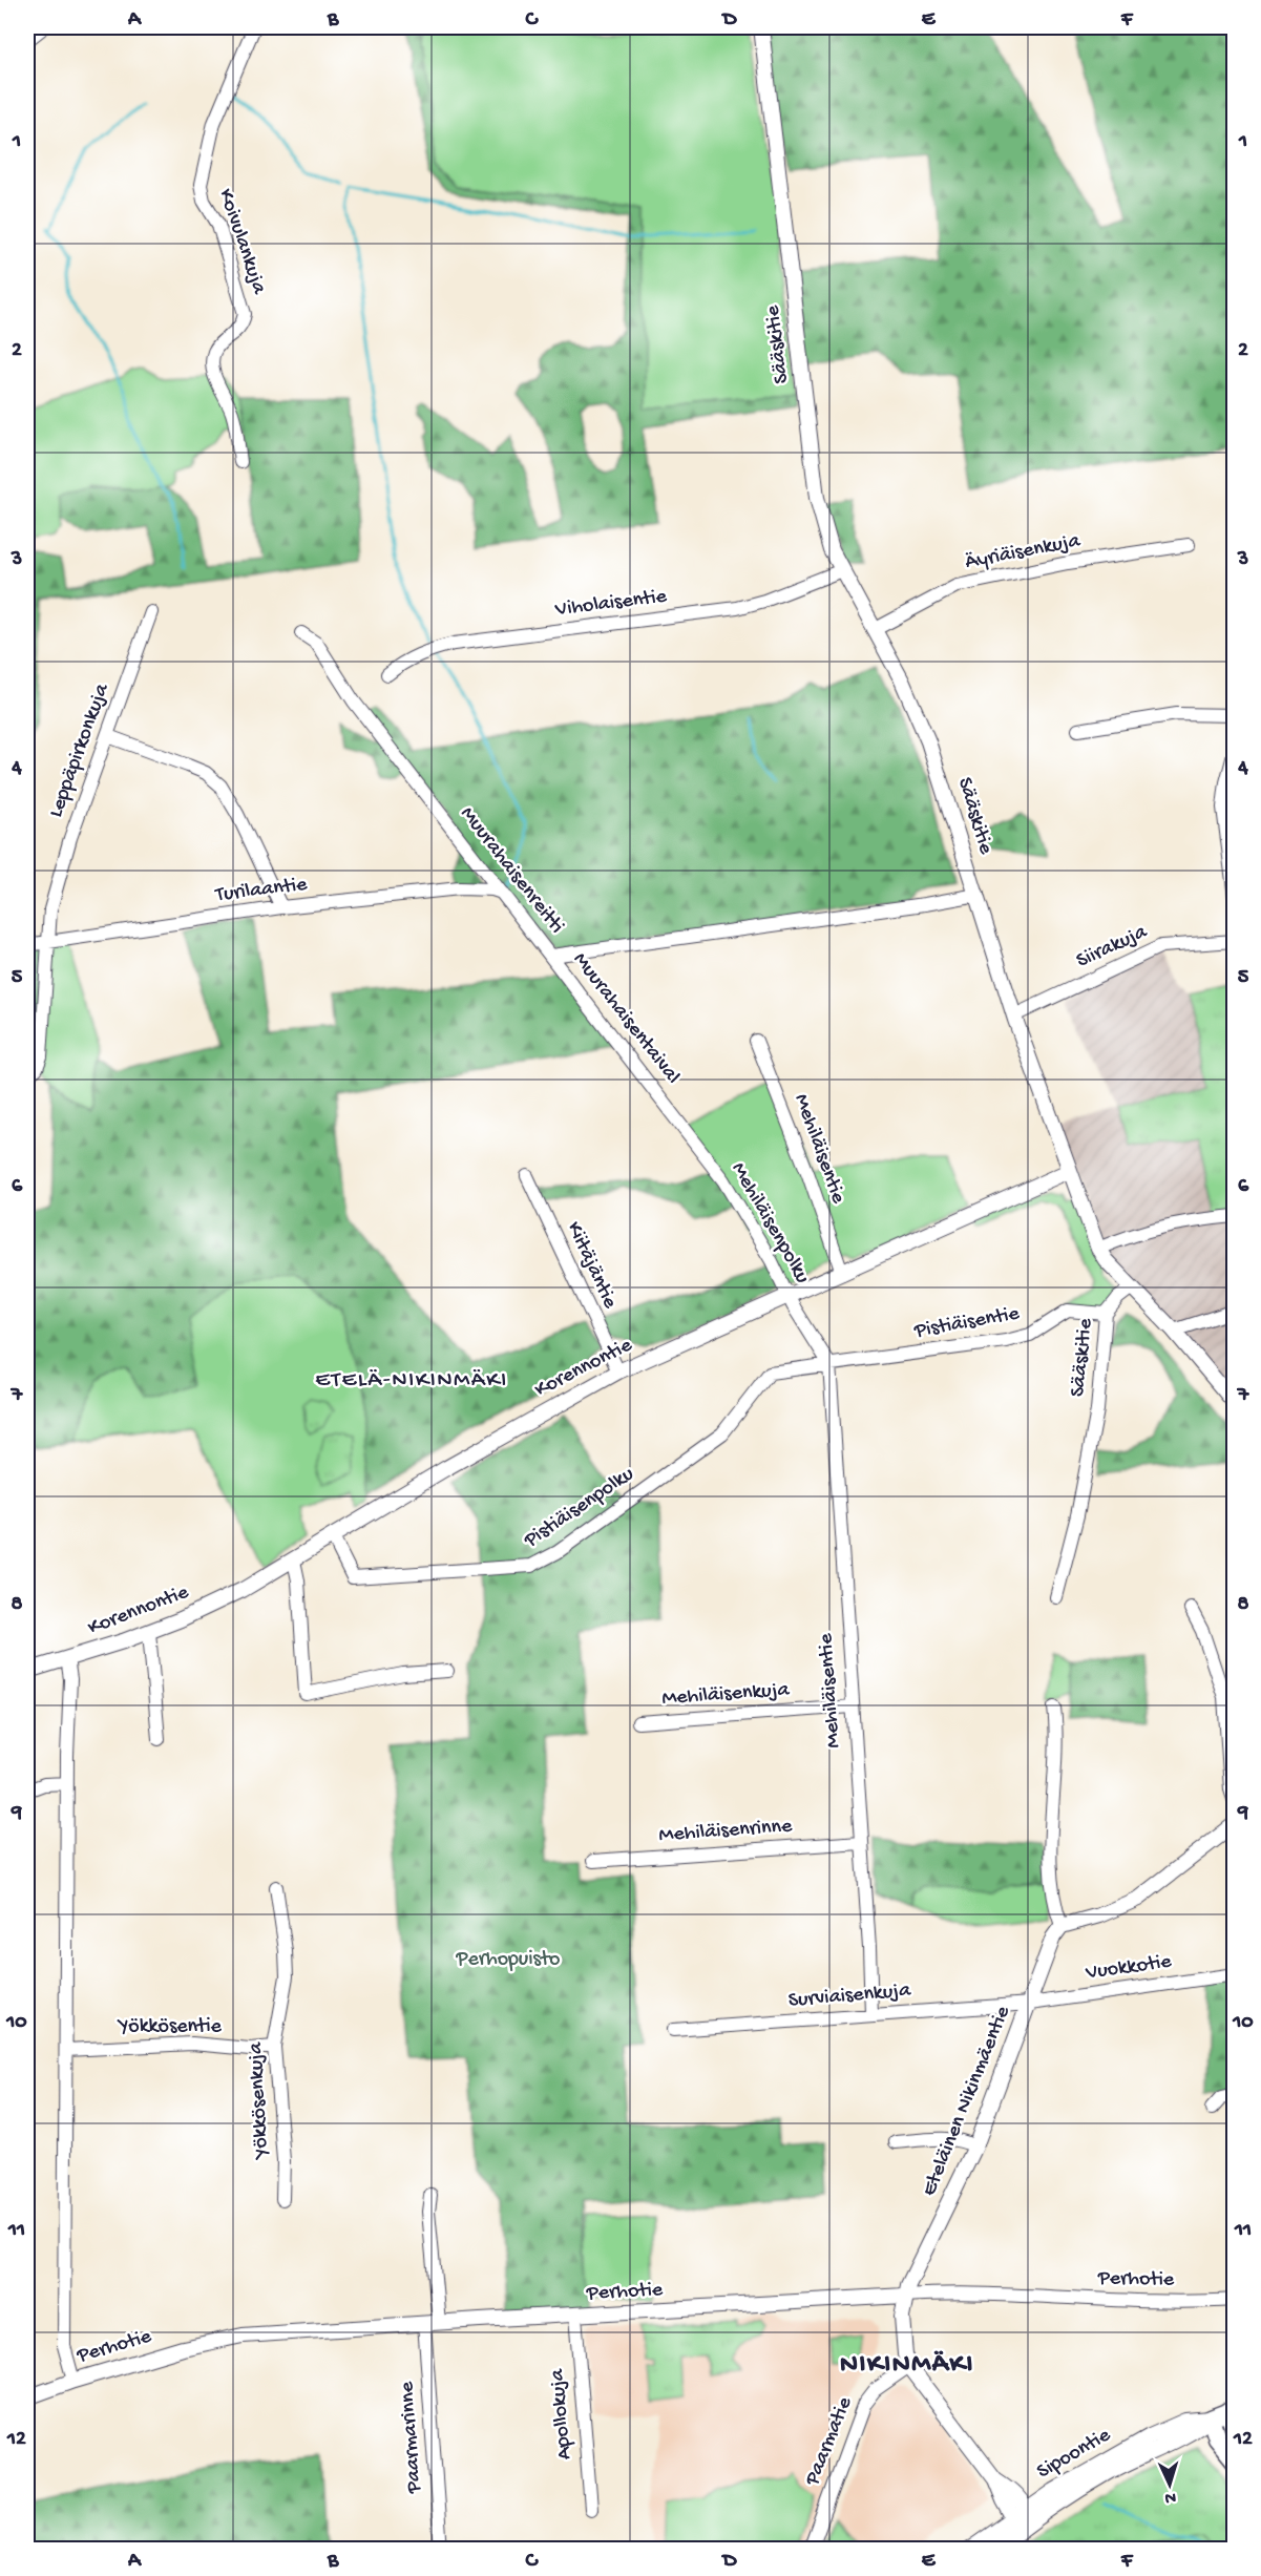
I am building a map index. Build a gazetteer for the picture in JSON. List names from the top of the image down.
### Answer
{
  "streets": {
    "main road": ["Sipoontie"],
    "street": [
      "Koivulankuja",
      "Sääskitie",
      "Äyriäisenkuja",
      "Viholaisentie",
      "Leppäpirkonkuja",
      "Muurahaisenreitti",
      "Turilaantie",
      "Siirakuja",
      "Muurahaisentaival",
      "Mehiläisentie",
      "Mehiläisenpolku",
      "Kiitäjäntie",
      "Pistiäisentie",
      "Korennontie",
      "Pistiäisenpolku",
      "Mehiläisenkuja",
      "Mehiläisenrinne",
      "Vuokkotie",
      "Surviaisenkuja",
      "Yökkösentie",
      "Yökkösenkuja",
      "Eteläinen Nikinmäentie",
      "Perhotie",
      "Apollokuja",
      "Paarmarinne",
      "Paarmatie"
    ]
  },
  "crossings": [
    ["Sääskitie", "Äyriäisenkuja"],
    ["Sääskitie", "Viholaisentie"],
    ["Sääskitie", "Muurahaisenreitti"],
    ["Sääskitie", "Siirakuja"],
    ["Sääskitie", "Pistiäisentie"],
    ["Sääskitie", "Korennontie"],
    ["Leppäpirkonkuja", "Turilaantie"],
    ["Muurahaisenreitti", "Turilaantie"],
    ["Muurahaisenreitti", "Muurahaisentaival"],
    ["Muurahaisentaival", "Mehiläisenpolku"],
    ["Mehiläisentie", "Mehiläisenpolku"],
    ["Mehiläisentie", "Pistiäisentie"],
    ["Mehiläisentie", "Korennontie"],
    ["Mehiläisentie", "Pistiäisenpolku"],
    ["Mehiläisentie", "Mehiläisenkuja"],
    ["Mehiläisentie", "Mehiläisenrinne"],
    ["Mehiläisentie", "Surviaisenkuja"],
    ["Mehiläisenpolku", "Pistiäisentie"],
    ["Mehiläisenpolku", "Korennontie"],
    ["Mehiläisenpolku", "Pistiäisenpolku"],
    ["Kiitäjäntie", "Korennontie"],
    ["Pistiäisentie", "Pistiäisenpolku"],
    ["Korennontie", "Pistiäisenpolku"],
    ["Vuokkotie", "Surviaisenkuja"],
    ["Vuokkotie", "Eteläinen Nikinmäentie"],
    ["Surviaisenkuja", "Eteläinen Nikinmäentie"],
    ["Yökkösentie", "Yökkösenkuja"],
    ["Eteläinen Nikinmäentie", "Perhotie"],
    ["Eteläinen Nikinmäentie", "Paarmatie"],
    ["Eteläinen Nikinmäentie", "Sipoontie"],
    ["Perhotie", "Apollokuja"],
    ["Perhotie", "Paarmarinne"]
  ],
  "districts": ["ETELÄ-NIKINMÄKI", "NIKINMÄKI"],
  "parks": ["Perhopuisto"],
  "north": "bottom",
  "grid": {
    "columns": [
      "A",
      "B",
      "C",
      "D",
      "E",
      "F"
    ],
    "rows": [
      "1",
      "2",
      "3",
      "4",
      "5",
      "6",
      "7",
      "8",
      "9",
      "10",
      "11",
      "12"
    ]
  }
}
